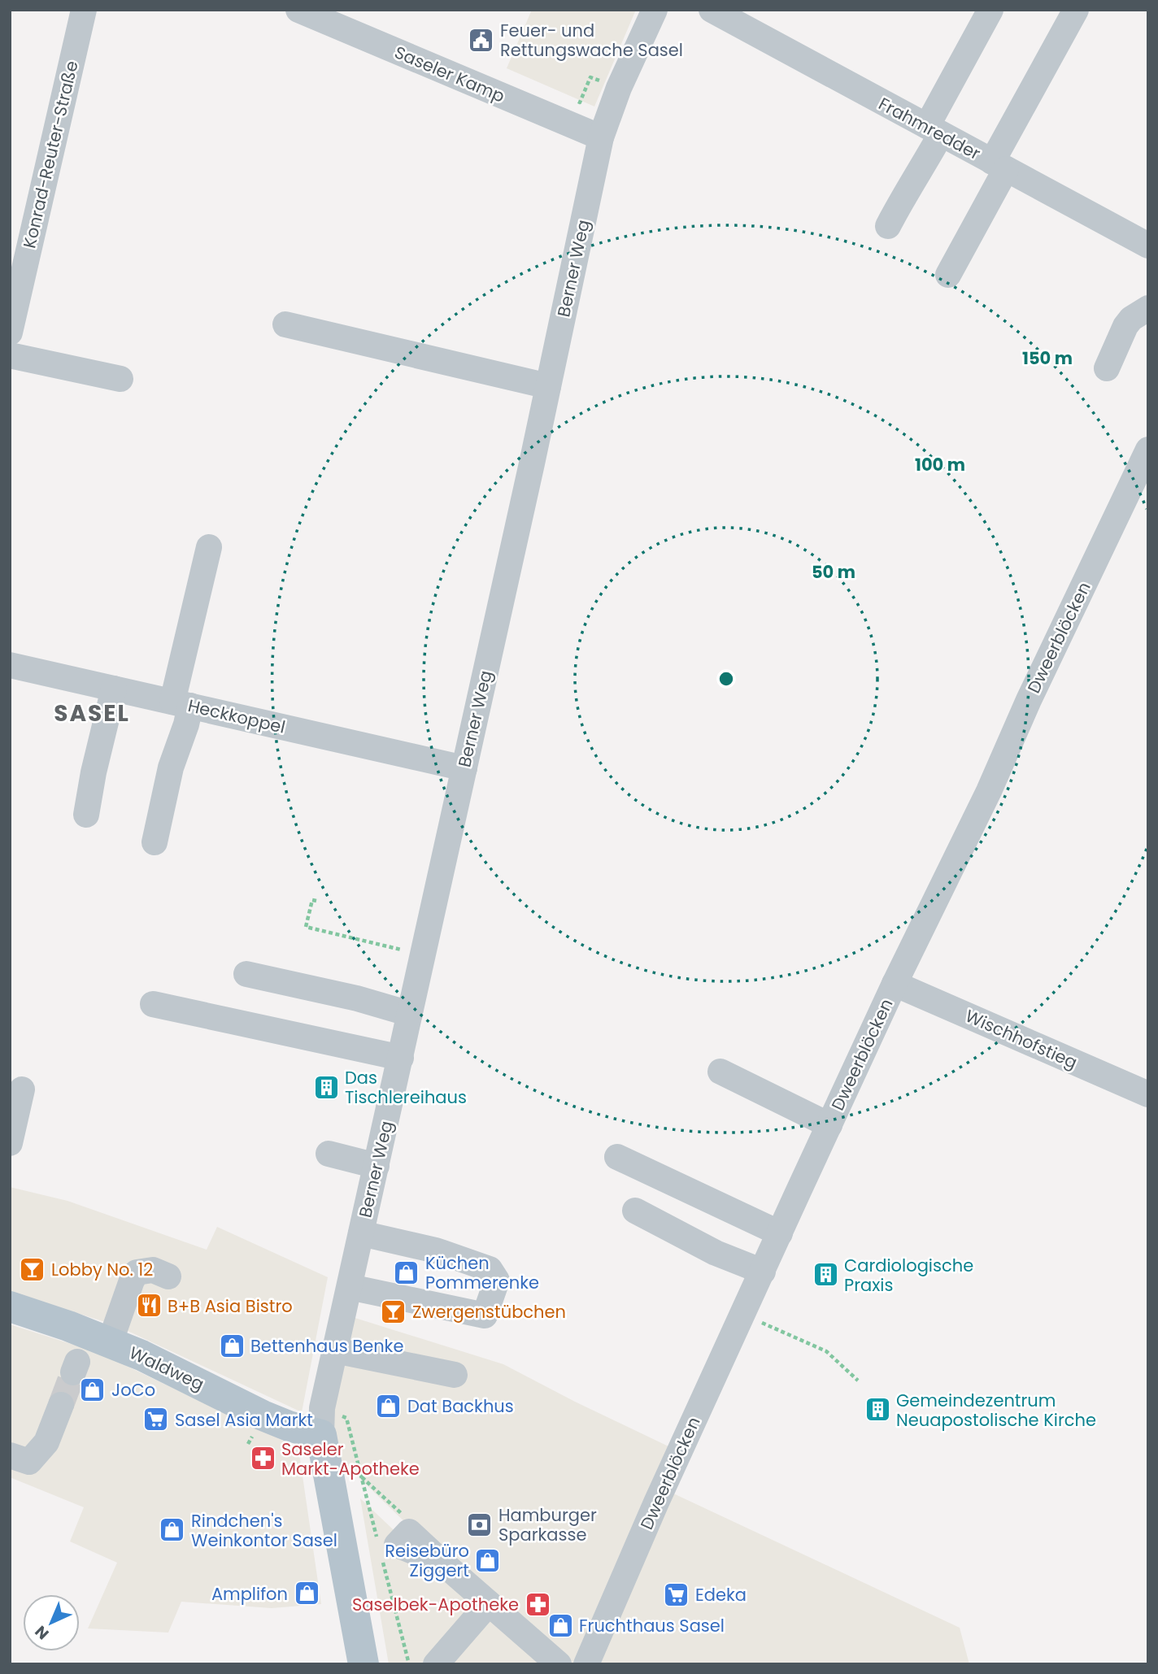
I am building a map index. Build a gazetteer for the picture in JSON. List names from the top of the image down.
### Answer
{
  "streets": {
    "main road": ["Waldweg"],
    "street": [
      "Saseler Kamp",
      "Frahmredder",
      "Konrad-Reuter-Straße",
      "Berner Weg",
      "Dweerblöcken",
      "Heckkoppel",
      "Wischhofstieg"
    ]
  },
  "crossings": [
    ["Saseler Kamp", "Berner Weg"],
    ["Berner Weg", "Heckkoppel"],
    ["Berner Weg", "Waldweg"],
    ["Dweerblöcken", "Wischhofstieg"]
  ],
  "districts": ["SASEL"],
  "places": {
    "public building": ["Feuer- und Rettungswache Sasel"],
    "building": ["Das Tischlereihaus", "Cardiologische Praxis", "Gemeindezentrum Neuapostolische Kirche"],
    "bar": ["Lobby No. 12", "Zwergenstübchen"],
    "shop": [
      "Küchen Pommerenke",
      "Bettenhaus Benke",
      "JoCo",
      "Dat Backhus",
      "Rindchen's Weinkontor Sasel",
      "Reisebüro Ziggert",
      "Amplifon",
      "Fruchthaus Sasel"
    ],
    "restaurant": ["B+B Asia Bistro"],
    "supermarket": ["Sasel Asia Markt", "Edeka"],
    "pharmacy": ["Saseler Markt-Apotheke", "Saselbek-Apotheke"],
    "bank": ["Hamburger Sparkasse"]
  },
  "north": "bottom left",
  "rings": ["150 m", "100 m", "50 m"]
}
